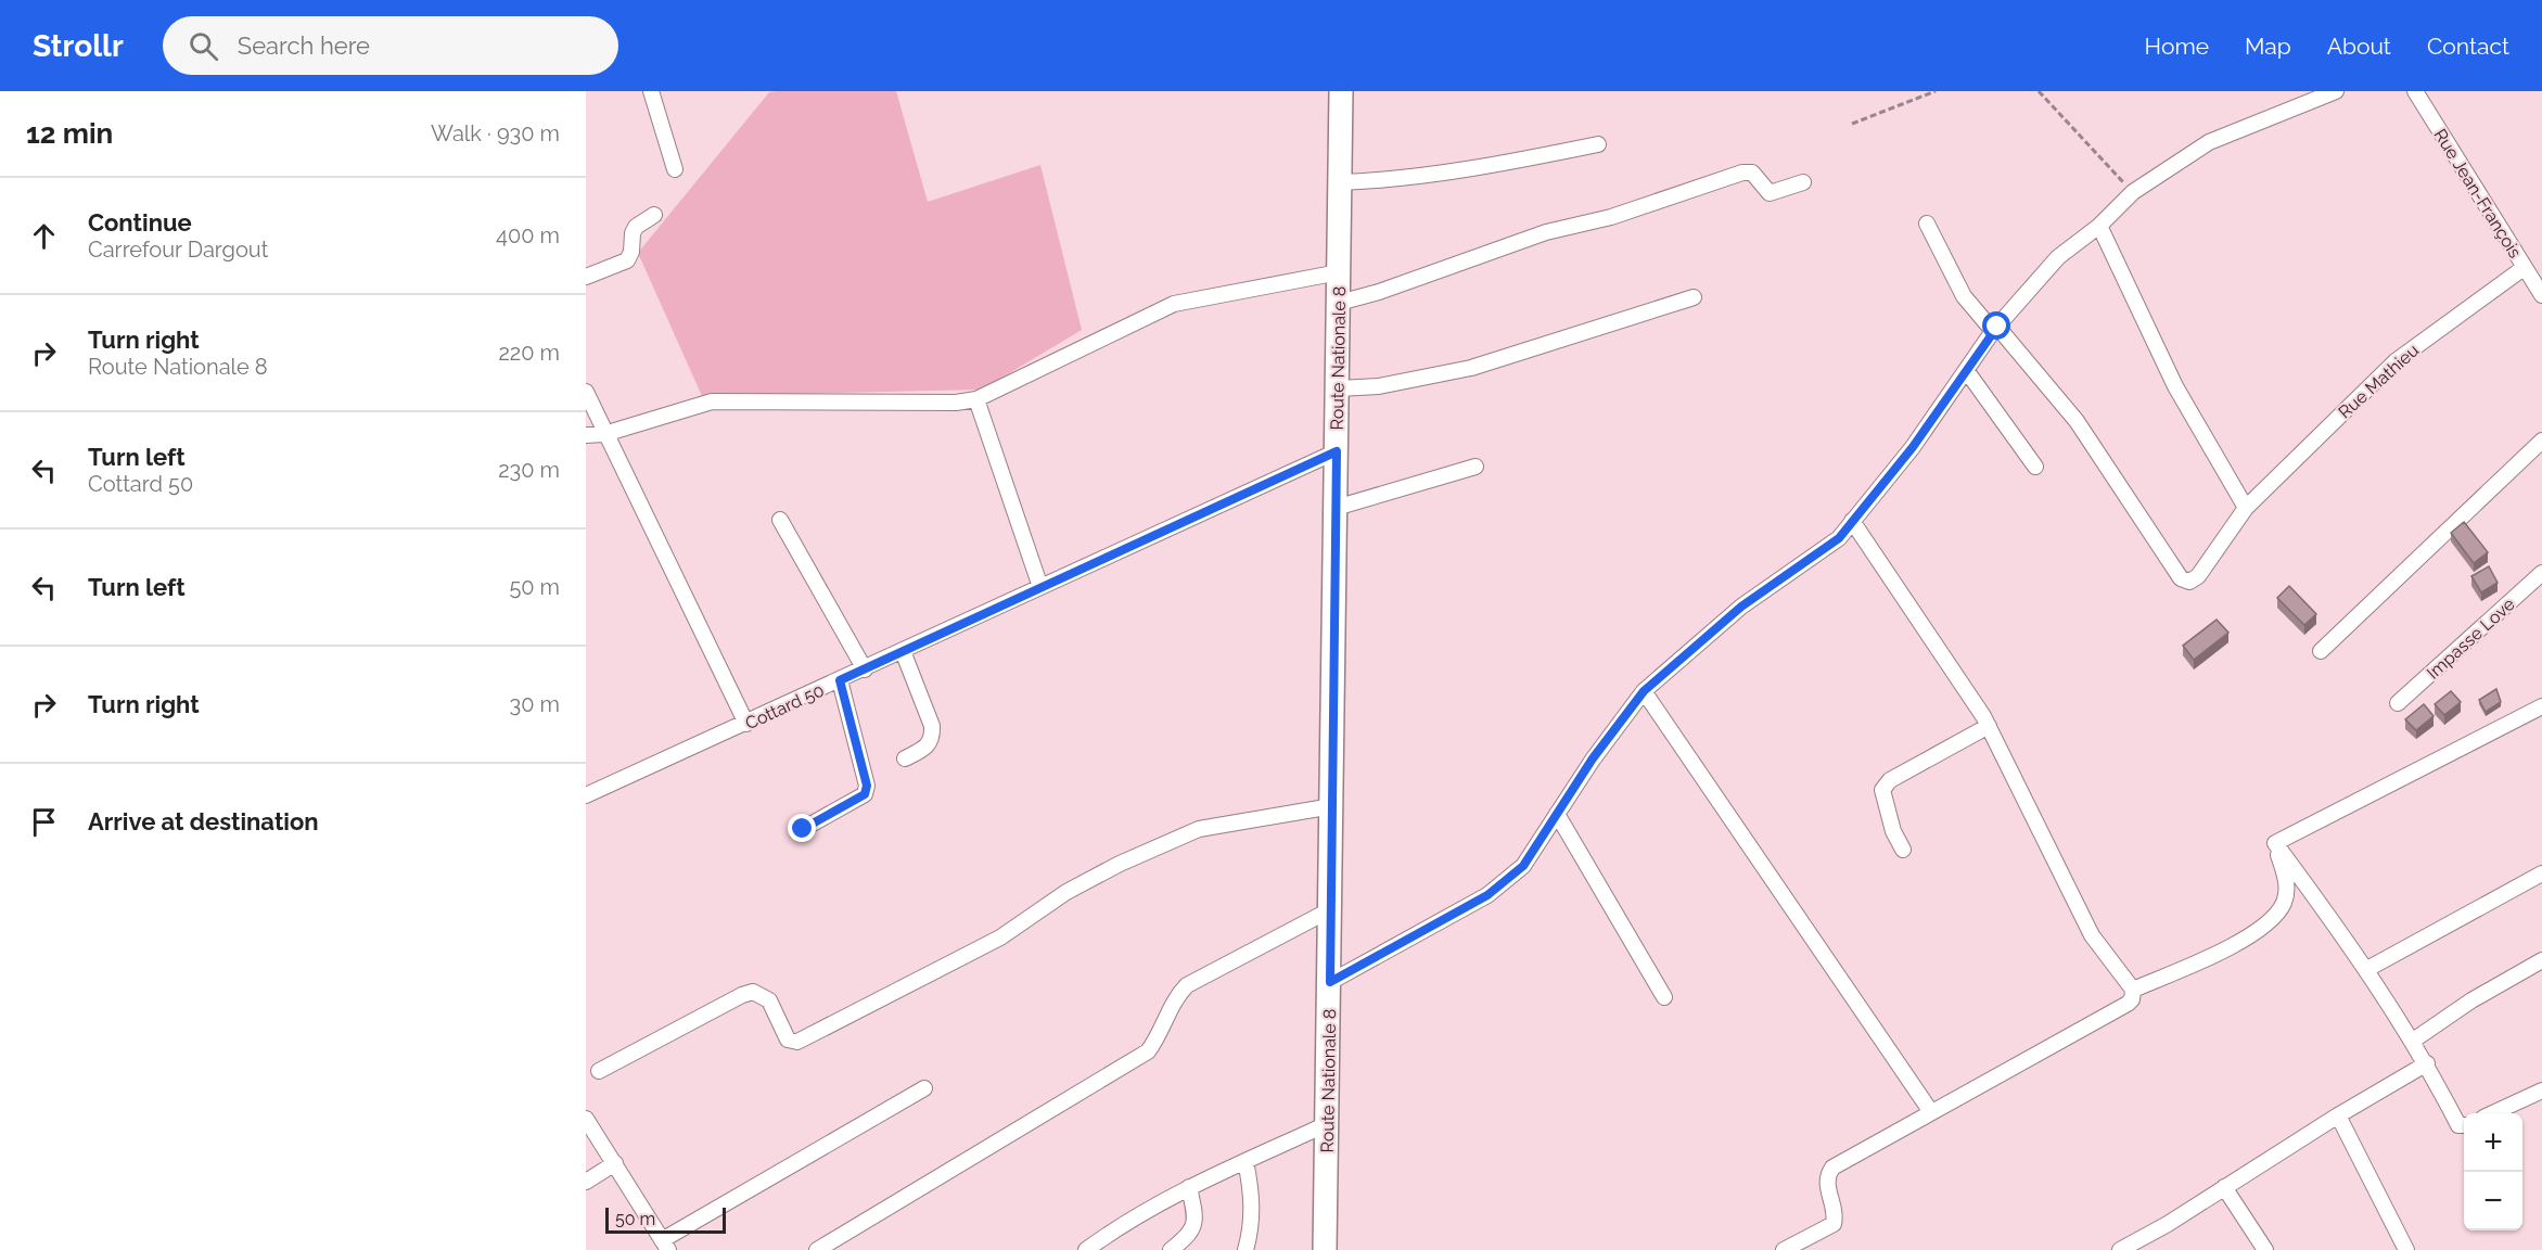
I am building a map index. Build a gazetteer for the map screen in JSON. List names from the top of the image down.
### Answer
{
  "streets": {
    "main road": ["Route Nationale 8"],
    "street": [
      "Rue Jean-François",
      "Rue Mathieu",
      "Impasse Love",
      "Cottard 50"
    ]
  },
  "crossings": [
    ["Rue Jean-François", "Rue Mathieu"],
    ["Route Nationale 8", "Cottard 50"]
  ],
  "scale_bar": "50 m",
  "page": {
    "header": "Strollr",
    "search": "Search here",
    "nav": [
      "Home",
      "Map",
      "About",
      "Contact"
    ],
    "heading": ["12 min", "Walk · 930 m"],
    "list": [
      ["Continue", "Carrefour Dargout", "400 m"],
      ["Turn right", "Route Nationale 8", "220 m"],
      ["Turn left", "Cottard 50", "230 m"],
      ["Turn left", "50 m"],
      ["Turn right", "30 m"],
      "Arrive at destination"
    ],
    "map_buttons": ["+", "−"],
    "scale": "50 m"
  }
}
